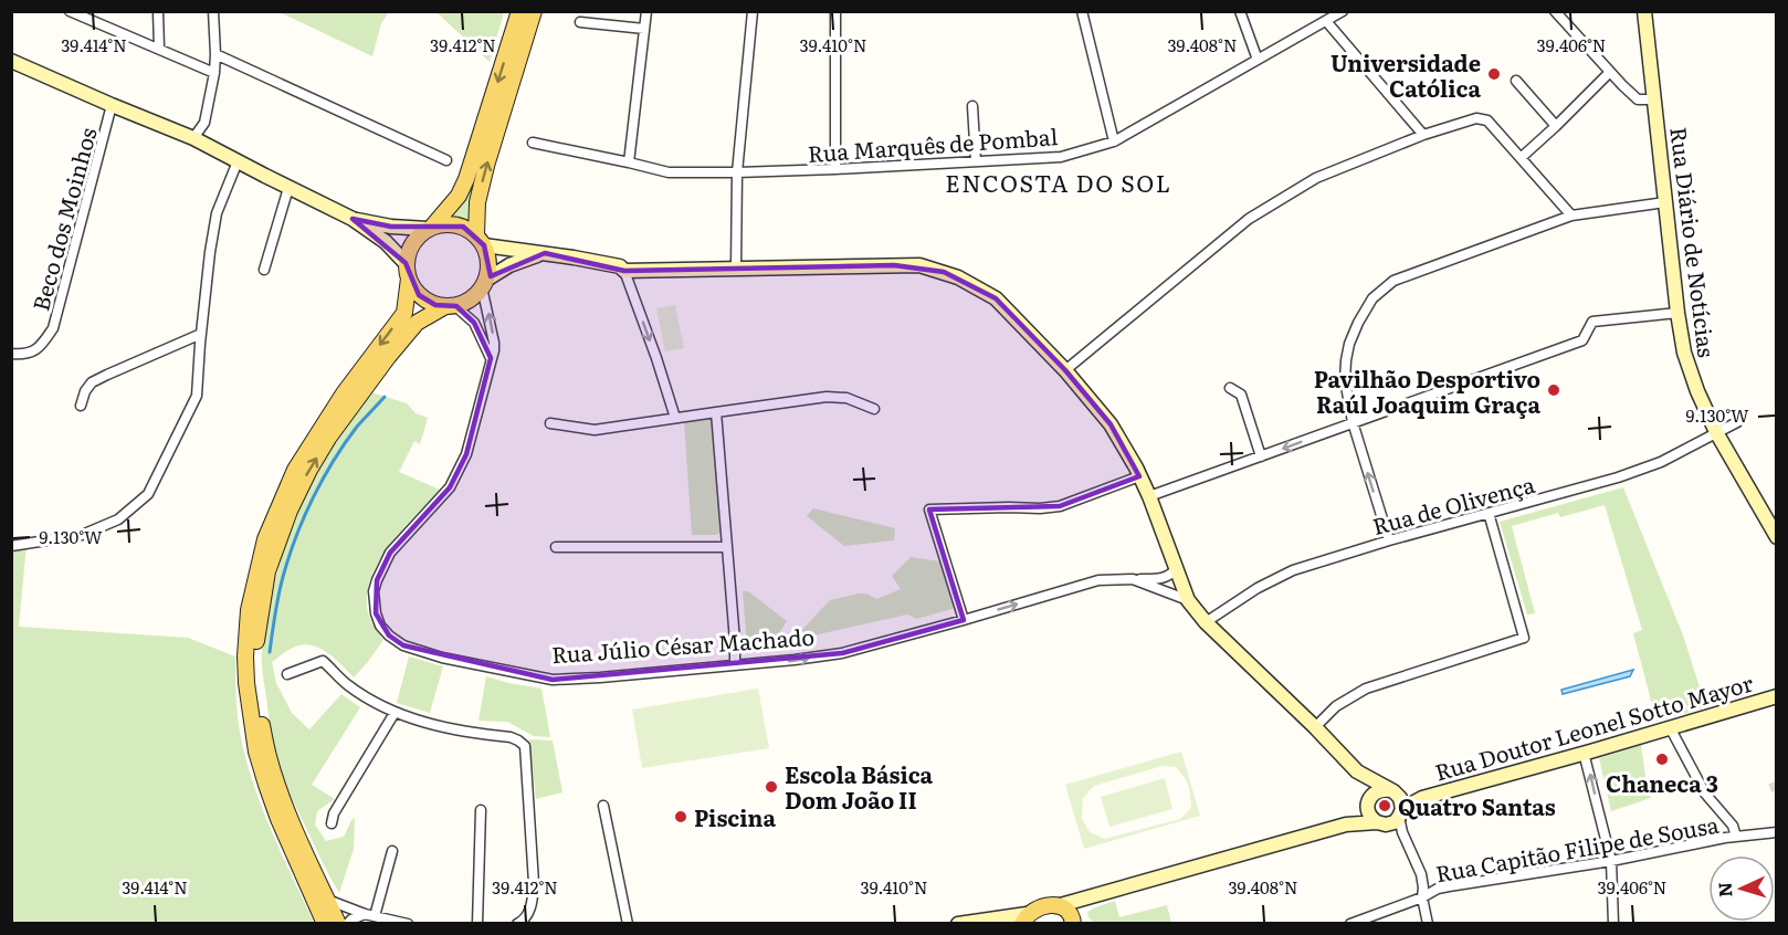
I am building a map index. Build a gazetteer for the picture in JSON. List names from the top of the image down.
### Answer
{
  "streets": {
    "main road": ["Rua Diário de Notícias", "Rua Doutor Leonel Sotto Mayor"],
    "street": [
      "Rua Marquês de Pombal",
      "Beco dos Moinhos",
      "Rua de Olivença",
      "Rua Júlio César Machado",
      "Rua Capitão Filipe de Sousa"
    ]
  },
  "crossings": [
    ["Rua Diário de Notícias", "Rua de Olivença"]
  ],
  "districts": ["ENCOSTA DO SOL"],
  "places": [
    "Universidade Católica",
    "Pavilhão Desportivo Raúl Joaquim Graça",
    "Chaneca 3",
    "Escola Básica Dom João II",
    "Quatro Santas",
    "Piscina"
  ],
  "north": "left",
  "coordinates": [
    "39.414°N",
    "39.412°N",
    "39.410°N",
    "39.408°N",
    "39.406°N",
    "9.130°W"
  ]
}
